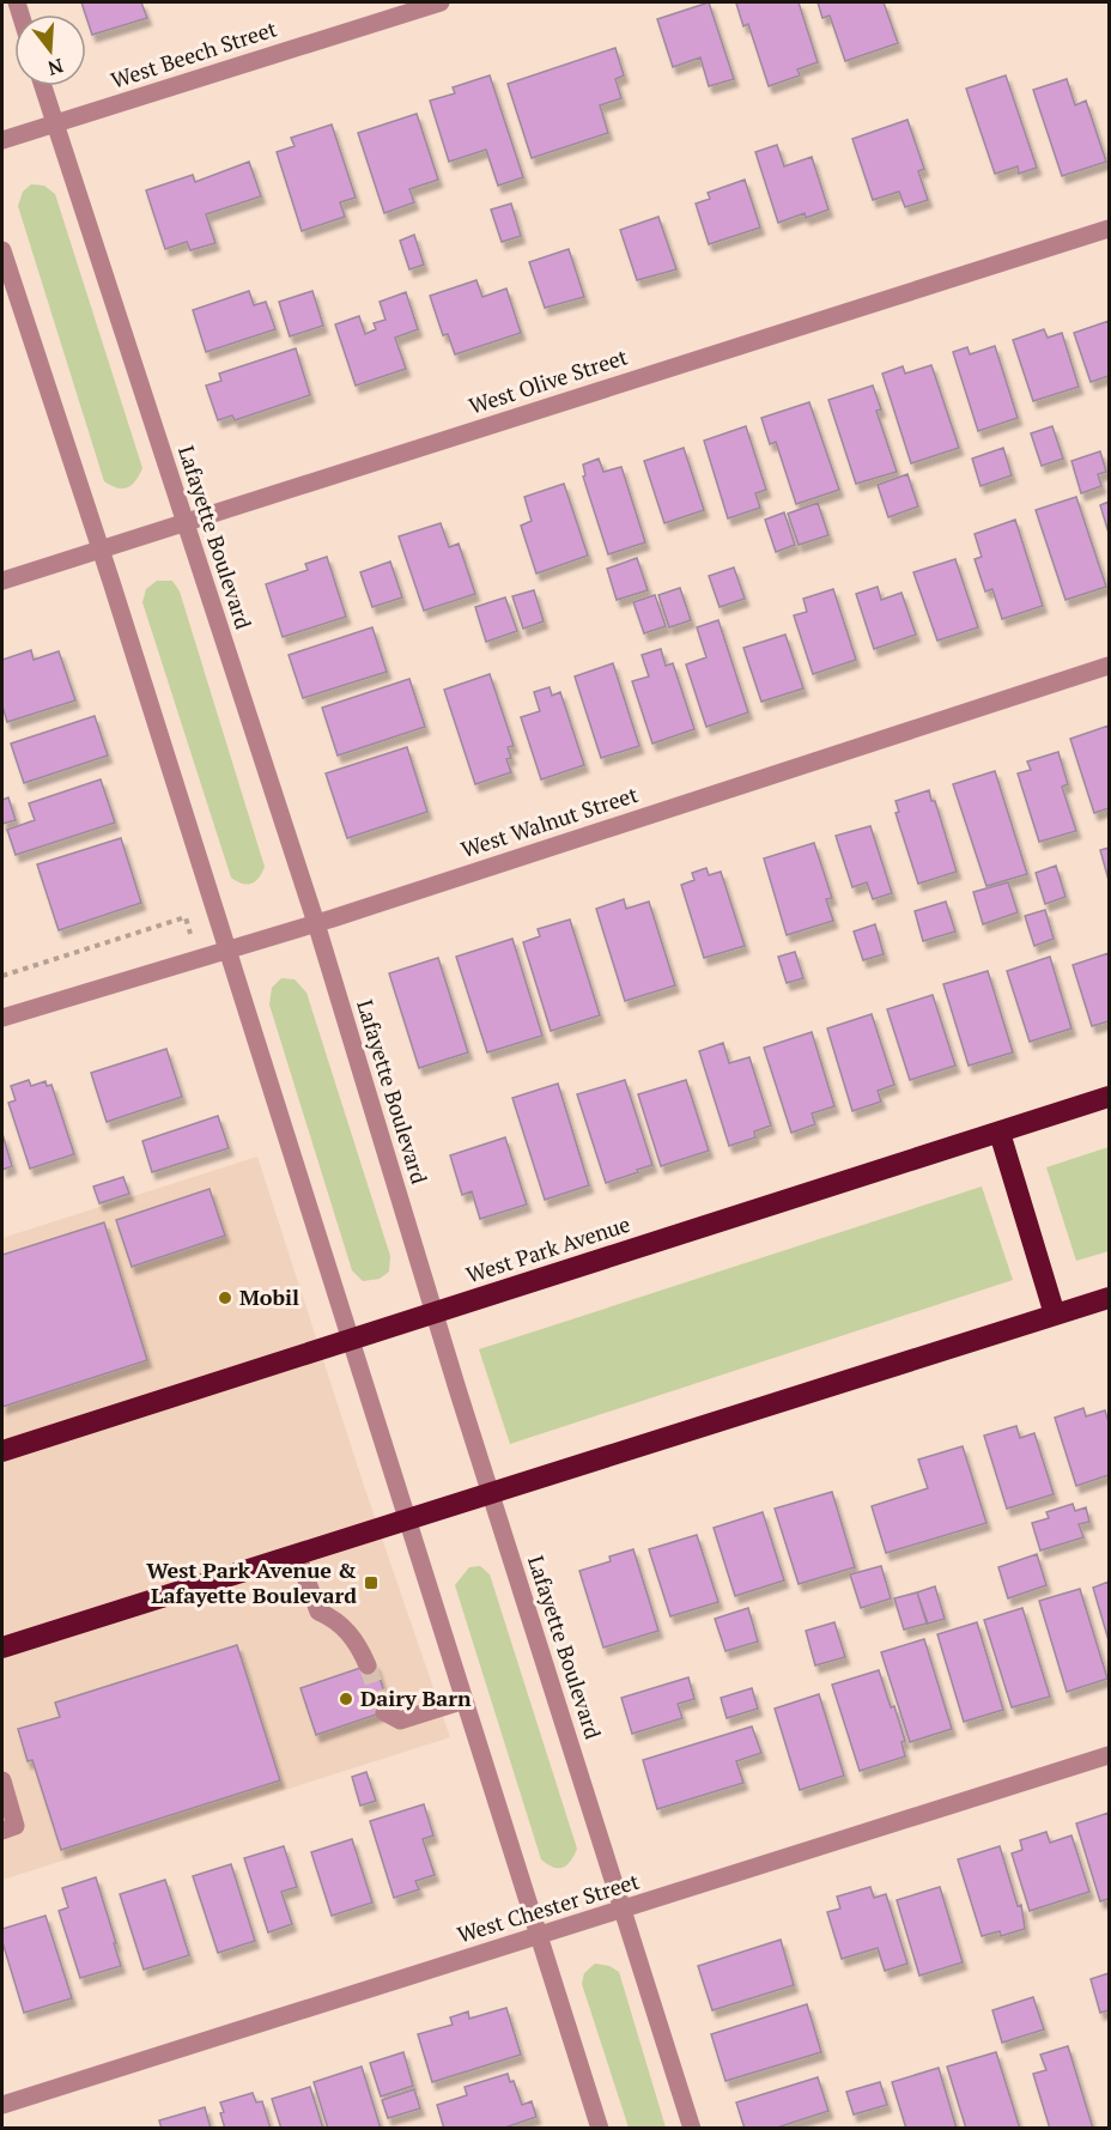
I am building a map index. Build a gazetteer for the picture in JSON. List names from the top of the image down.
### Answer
{
  "streets": {
    "highway": ["West Park Avenue"],
    "street": [
      "West Beech Street",
      "West Olive Street",
      "Lafayette Boulevard",
      "West Walnut Street",
      "West Chester Street"
    ]
  },
  "crossings": [
    ["West Beech Street", "Lafayette Boulevard"],
    ["West Olive Street", "Lafayette Boulevard"],
    ["Lafayette Boulevard", "West Walnut Street"],
    ["Lafayette Boulevard", "West Park Avenue"],
    ["Lafayette Boulevard", "West Chester Street"]
  ],
  "places": {
    "other": ["Mobil", "Dairy Barn"],
    "transit": ["West Park Avenue & Lafayette Boulevard"]
  },
  "north": "bottom"
}
